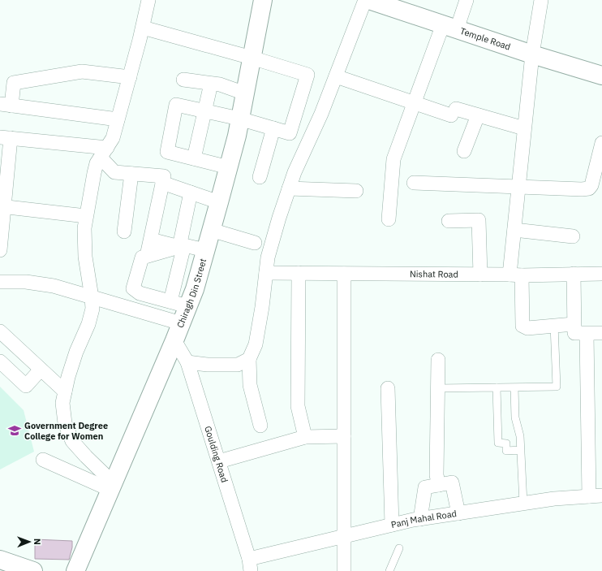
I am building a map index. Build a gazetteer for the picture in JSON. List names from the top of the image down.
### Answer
{
  "streets": {
    "street": [
      "Temple Road",
      "Nishat Road",
      "Chiragh Din Street",
      "Goulding Road",
      "Panj Mahal Road"
    ]
  },
  "crossings": [
    ["Chiragh Din Street", "Goulding Road"],
    ["Goulding Road", "Panj Mahal Road"]
  ],
  "places": {
    "school or university": ["Government Degree College for Women"]
  },
  "north": "right"
}
